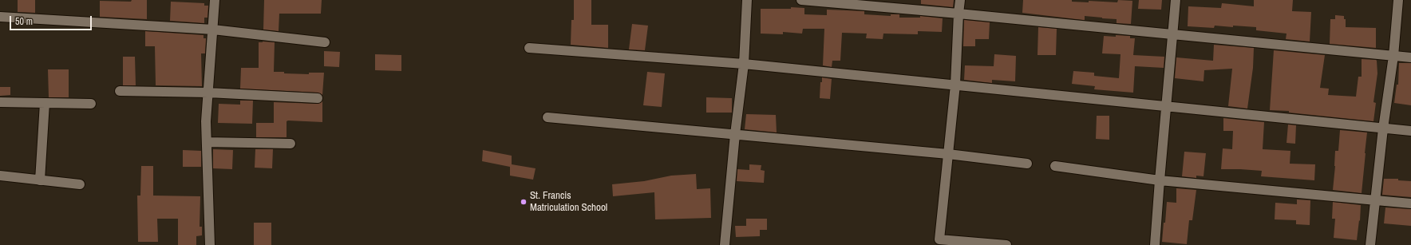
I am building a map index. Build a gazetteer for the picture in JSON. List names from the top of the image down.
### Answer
{
  "places": ["St. Francis Matriculation School"],
  "scale_bar": "50 m"
}
